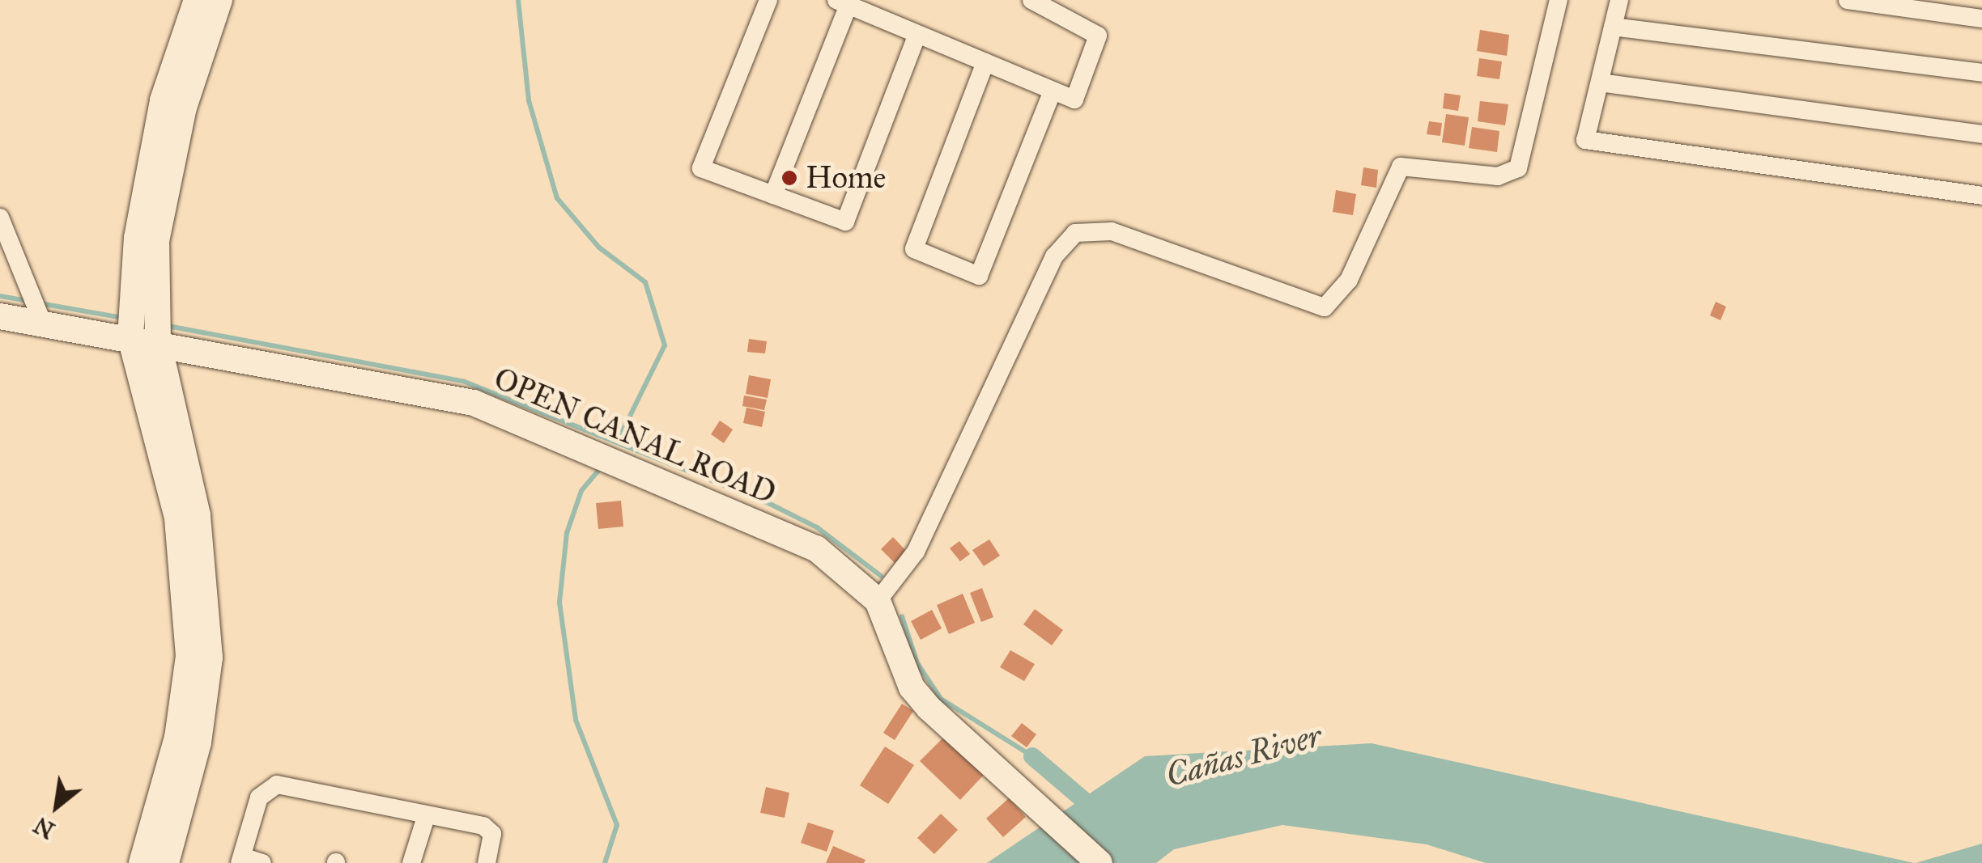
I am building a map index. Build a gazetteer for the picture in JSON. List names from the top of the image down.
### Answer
{
  "streets": {
    "main road": ["OPEN CANAL ROAD"]
  },
  "water": ["Cañas River"],
  "places": ["Home"],
  "north": "bottom left"
}
